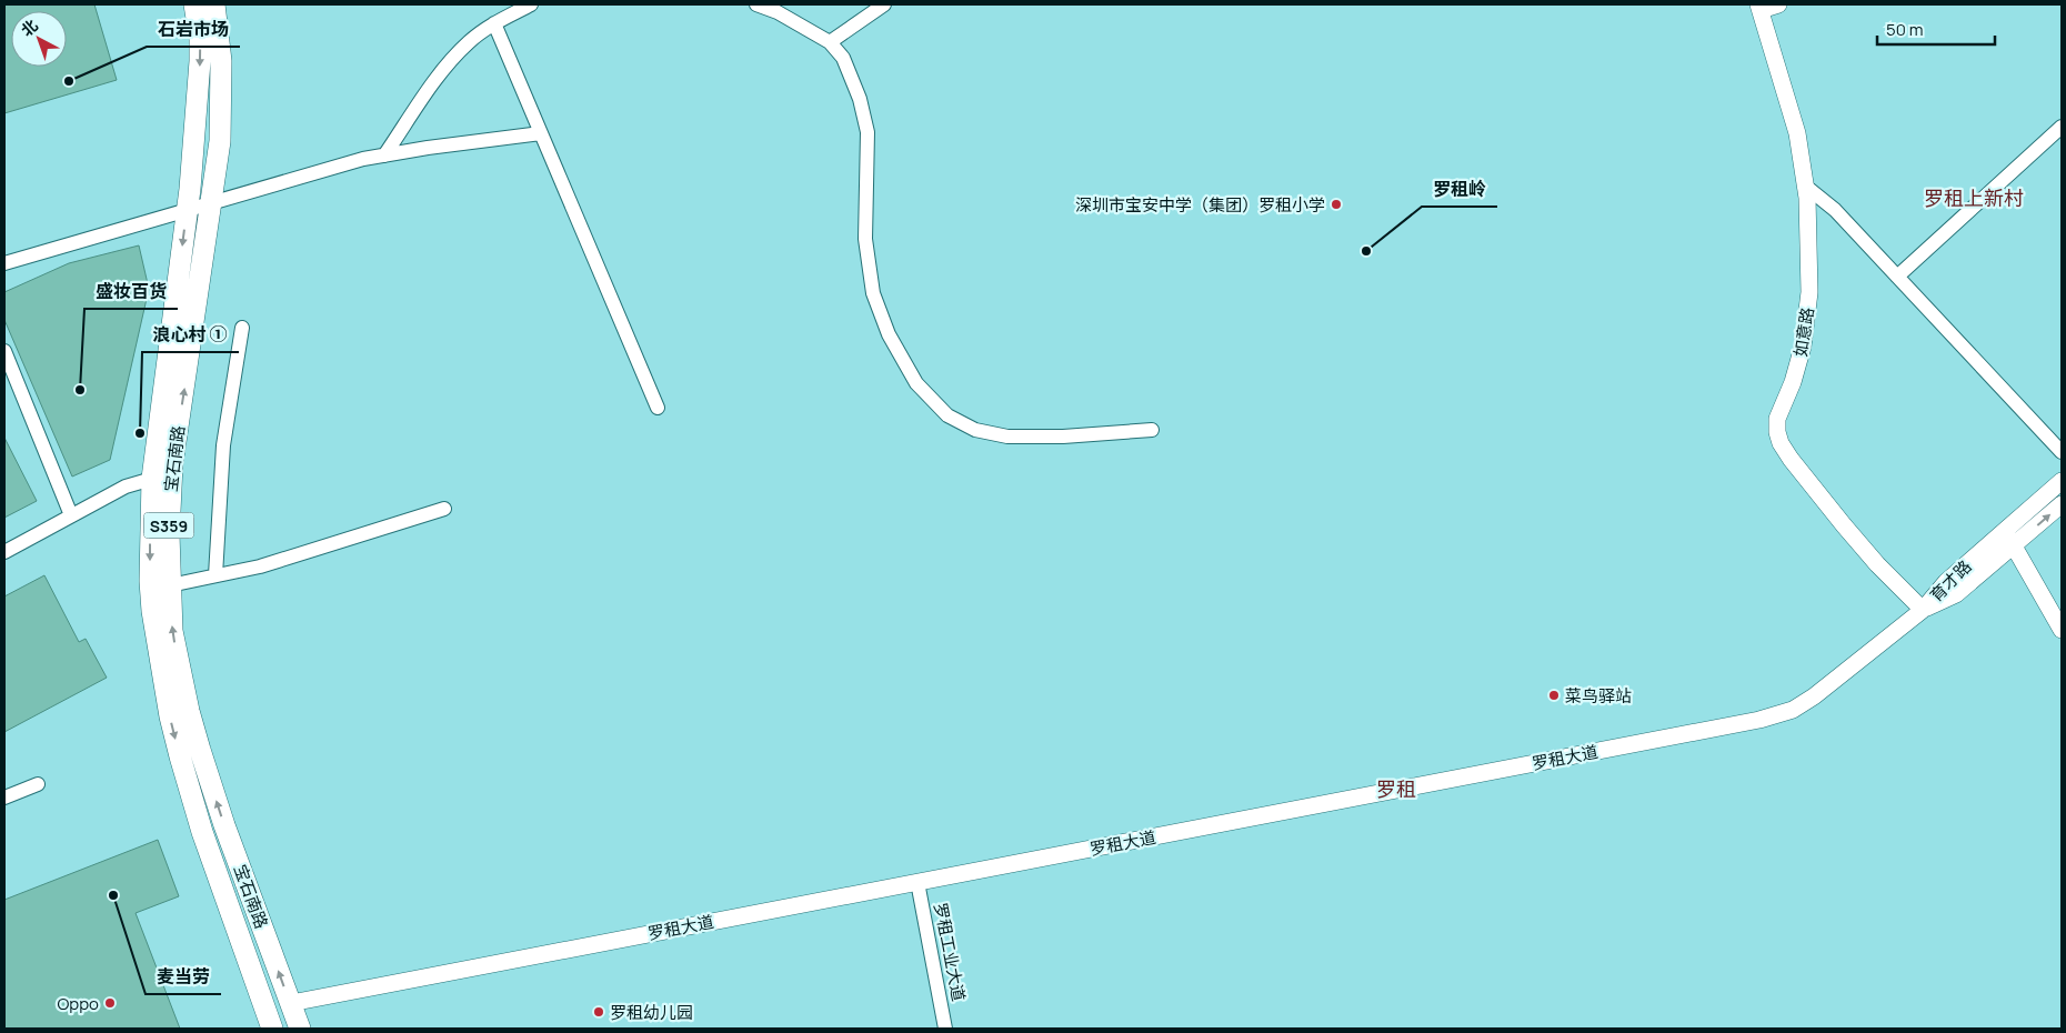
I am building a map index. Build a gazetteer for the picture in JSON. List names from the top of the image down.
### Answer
{
  "streets": {
    "main road": ["宝石南路", "S359"],
    "street": [
      "如意路",
      "育才路",
      "罗租大道",
      "罗租工业大道"
    ]
  },
  "crossings": [
    ["如意路", "育才路"],
    ["如意路", "罗租大道"],
    ["宝石南路", "罗租大道"],
    ["育才路", "罗租大道"],
    ["罗租大道", "罗租工业大道"]
  ],
  "districts": ["罗租上新村", "罗租"],
  "places": [
    "石岩市场",
    "深圳市宝安中学（集团）罗租小学",
    "罗租岭",
    "盛妆百货",
    "浪心村 ①",
    "菜鸟驿站",
    "麦当劳",
    "Oppo",
    "罗租幼儿园"
  ],
  "scale_bar": "50 m",
  "north": "top left"
}
